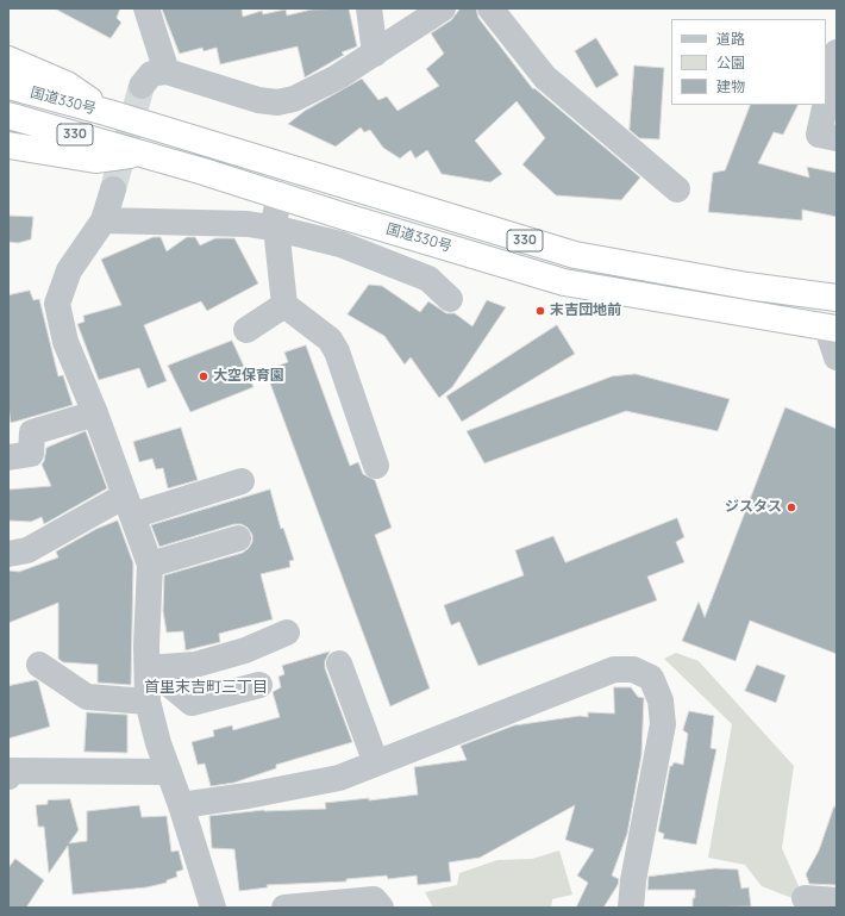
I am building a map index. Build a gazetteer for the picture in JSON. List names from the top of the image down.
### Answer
{
  "streets": {
    "highway": ["国道330号", "330"]
  },
  "districts": ["首里末吉町三丁目"],
  "places": ["末吉団地前", "大空保育園", "ジスタス"],
  "legend": ["道路", "公園", "建物"]
}
